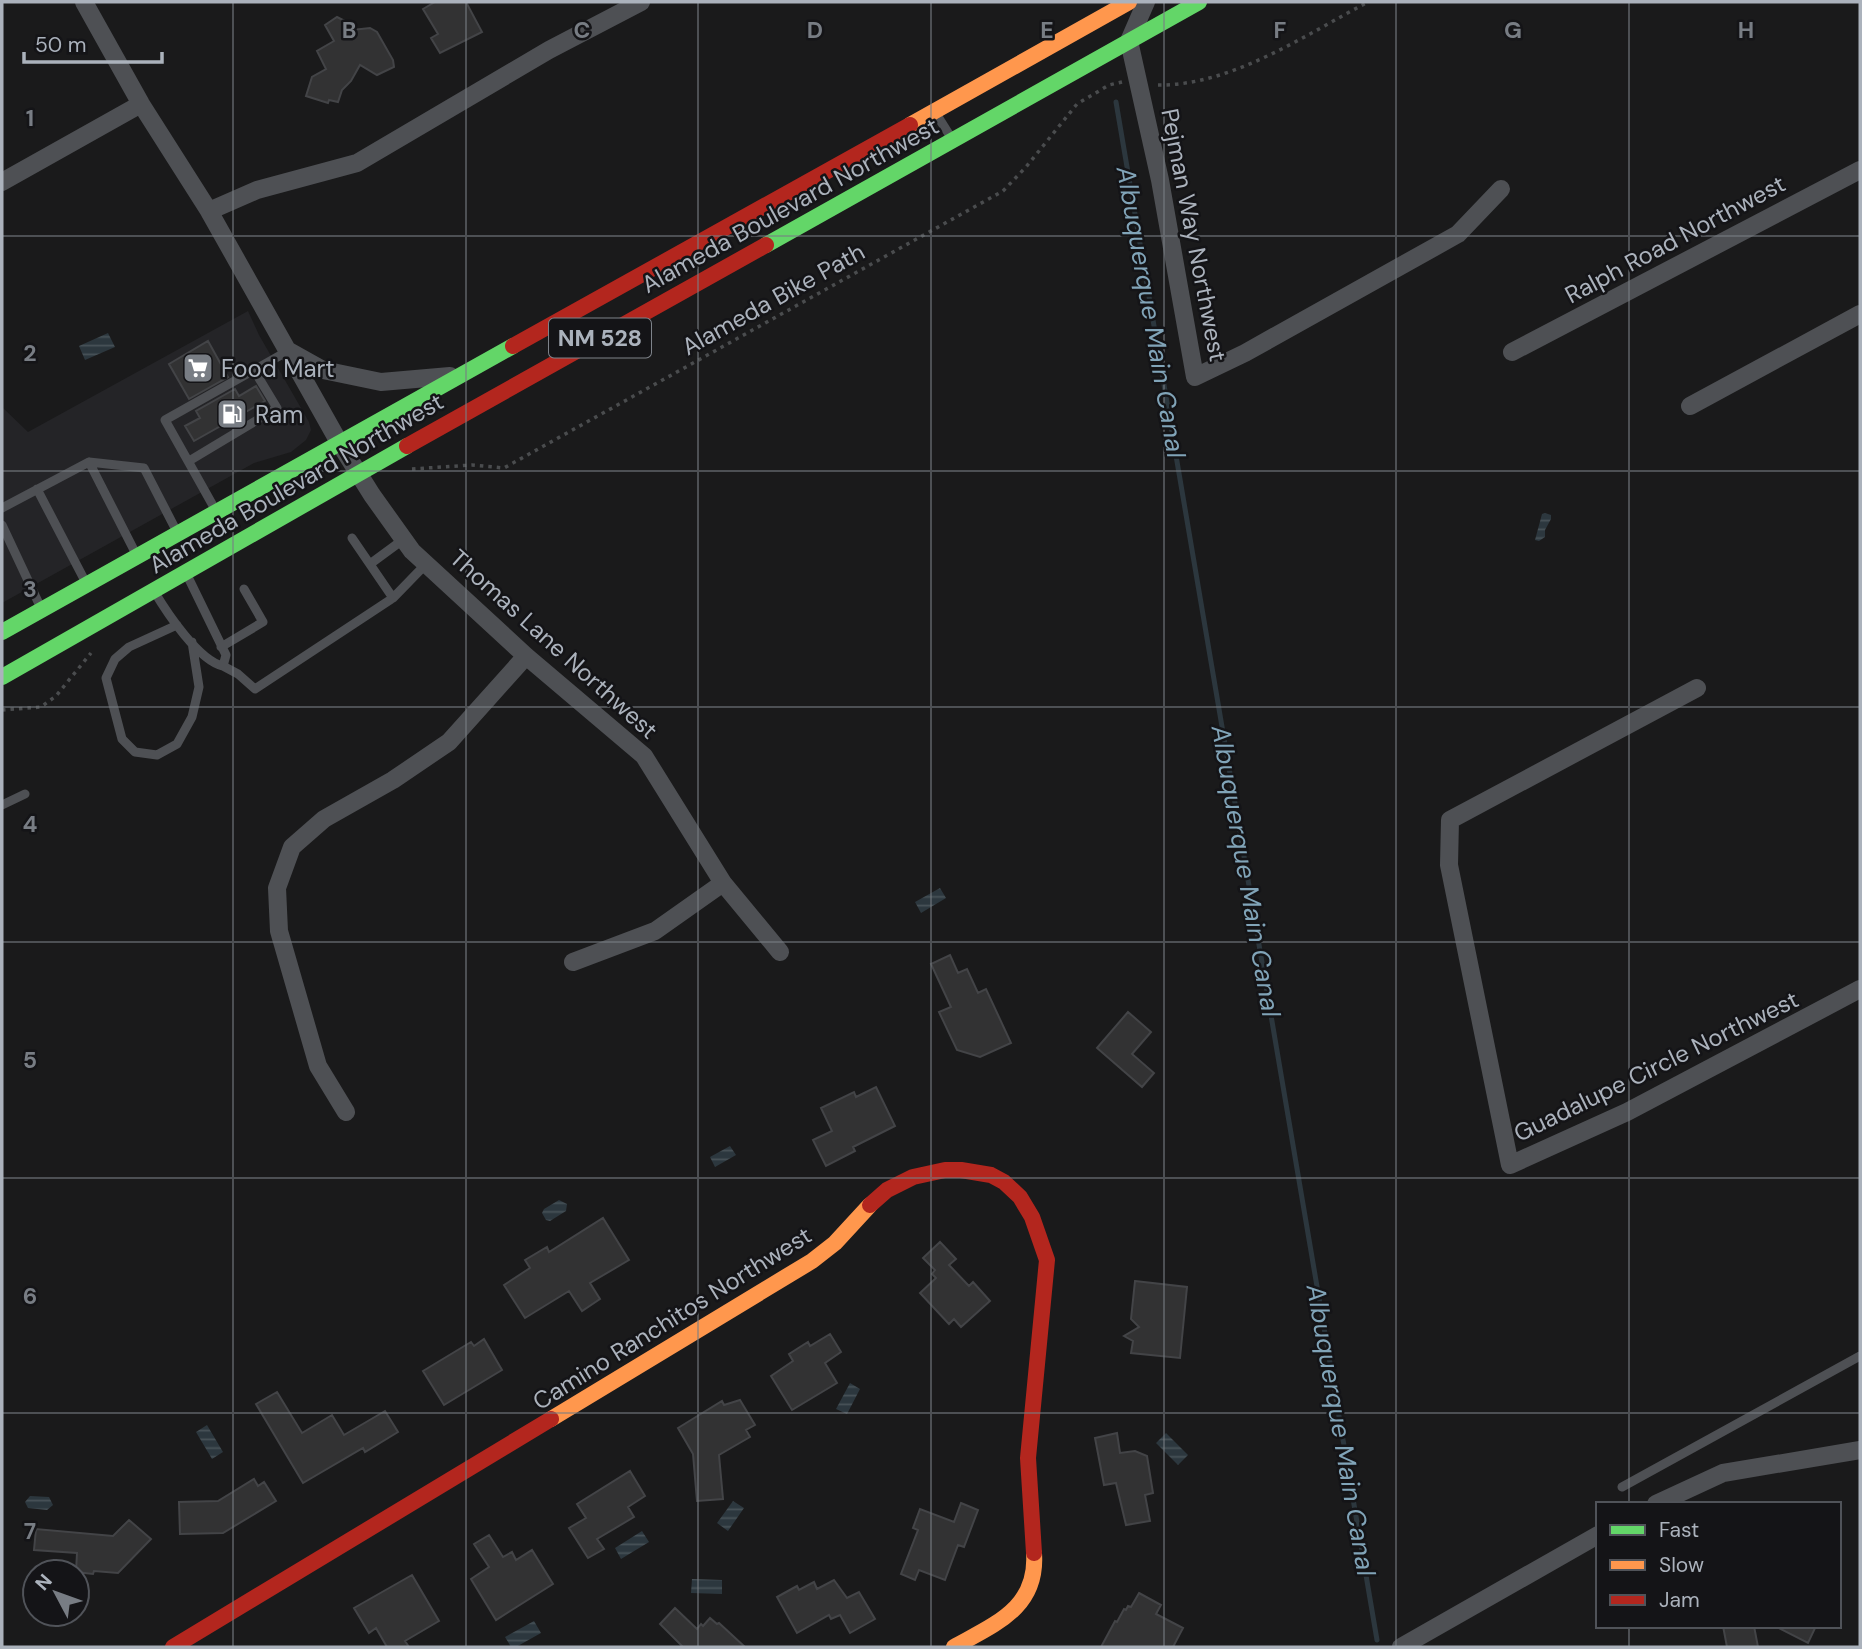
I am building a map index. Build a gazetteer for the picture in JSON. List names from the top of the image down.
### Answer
{
  "streets": {
    "main road": ["Alameda Boulevard Northwest", "NM 528", "Camino Ranchitos Northwest"],
    "street": [
      "Pejman Way Northwest",
      "Ralph Road Northwest",
      "Thomas Lane Northwest",
      "Guadalupe Circle Northwest"
    ],
    "path": ["Alameda Bike Path"]
  },
  "crossings": [
    ["Alameda Boulevard Northwest", "Pejman Way Northwest"],
    ["Alameda Boulevard Northwest", "Thomas Lane Northwest"],
    ["Pejman Way Northwest", "Alameda Bike Path"]
  ],
  "water": ["Albuquerque Main Canal"],
  "places": {
    "supermarket": ["Food Mart"],
    "fuel station": ["Ram"]
  },
  "legend": ["Fast", "Slow", "Jam"],
  "scale_bar": "50 m",
  "north": "top left",
  "grid": {
    "columns": [
      "B",
      "C",
      "D",
      "E",
      "F",
      "G",
      "H"
    ],
    "rows": [
      "1",
      "2",
      "3",
      "4",
      "5",
      "6",
      "7"
    ]
  }
}
